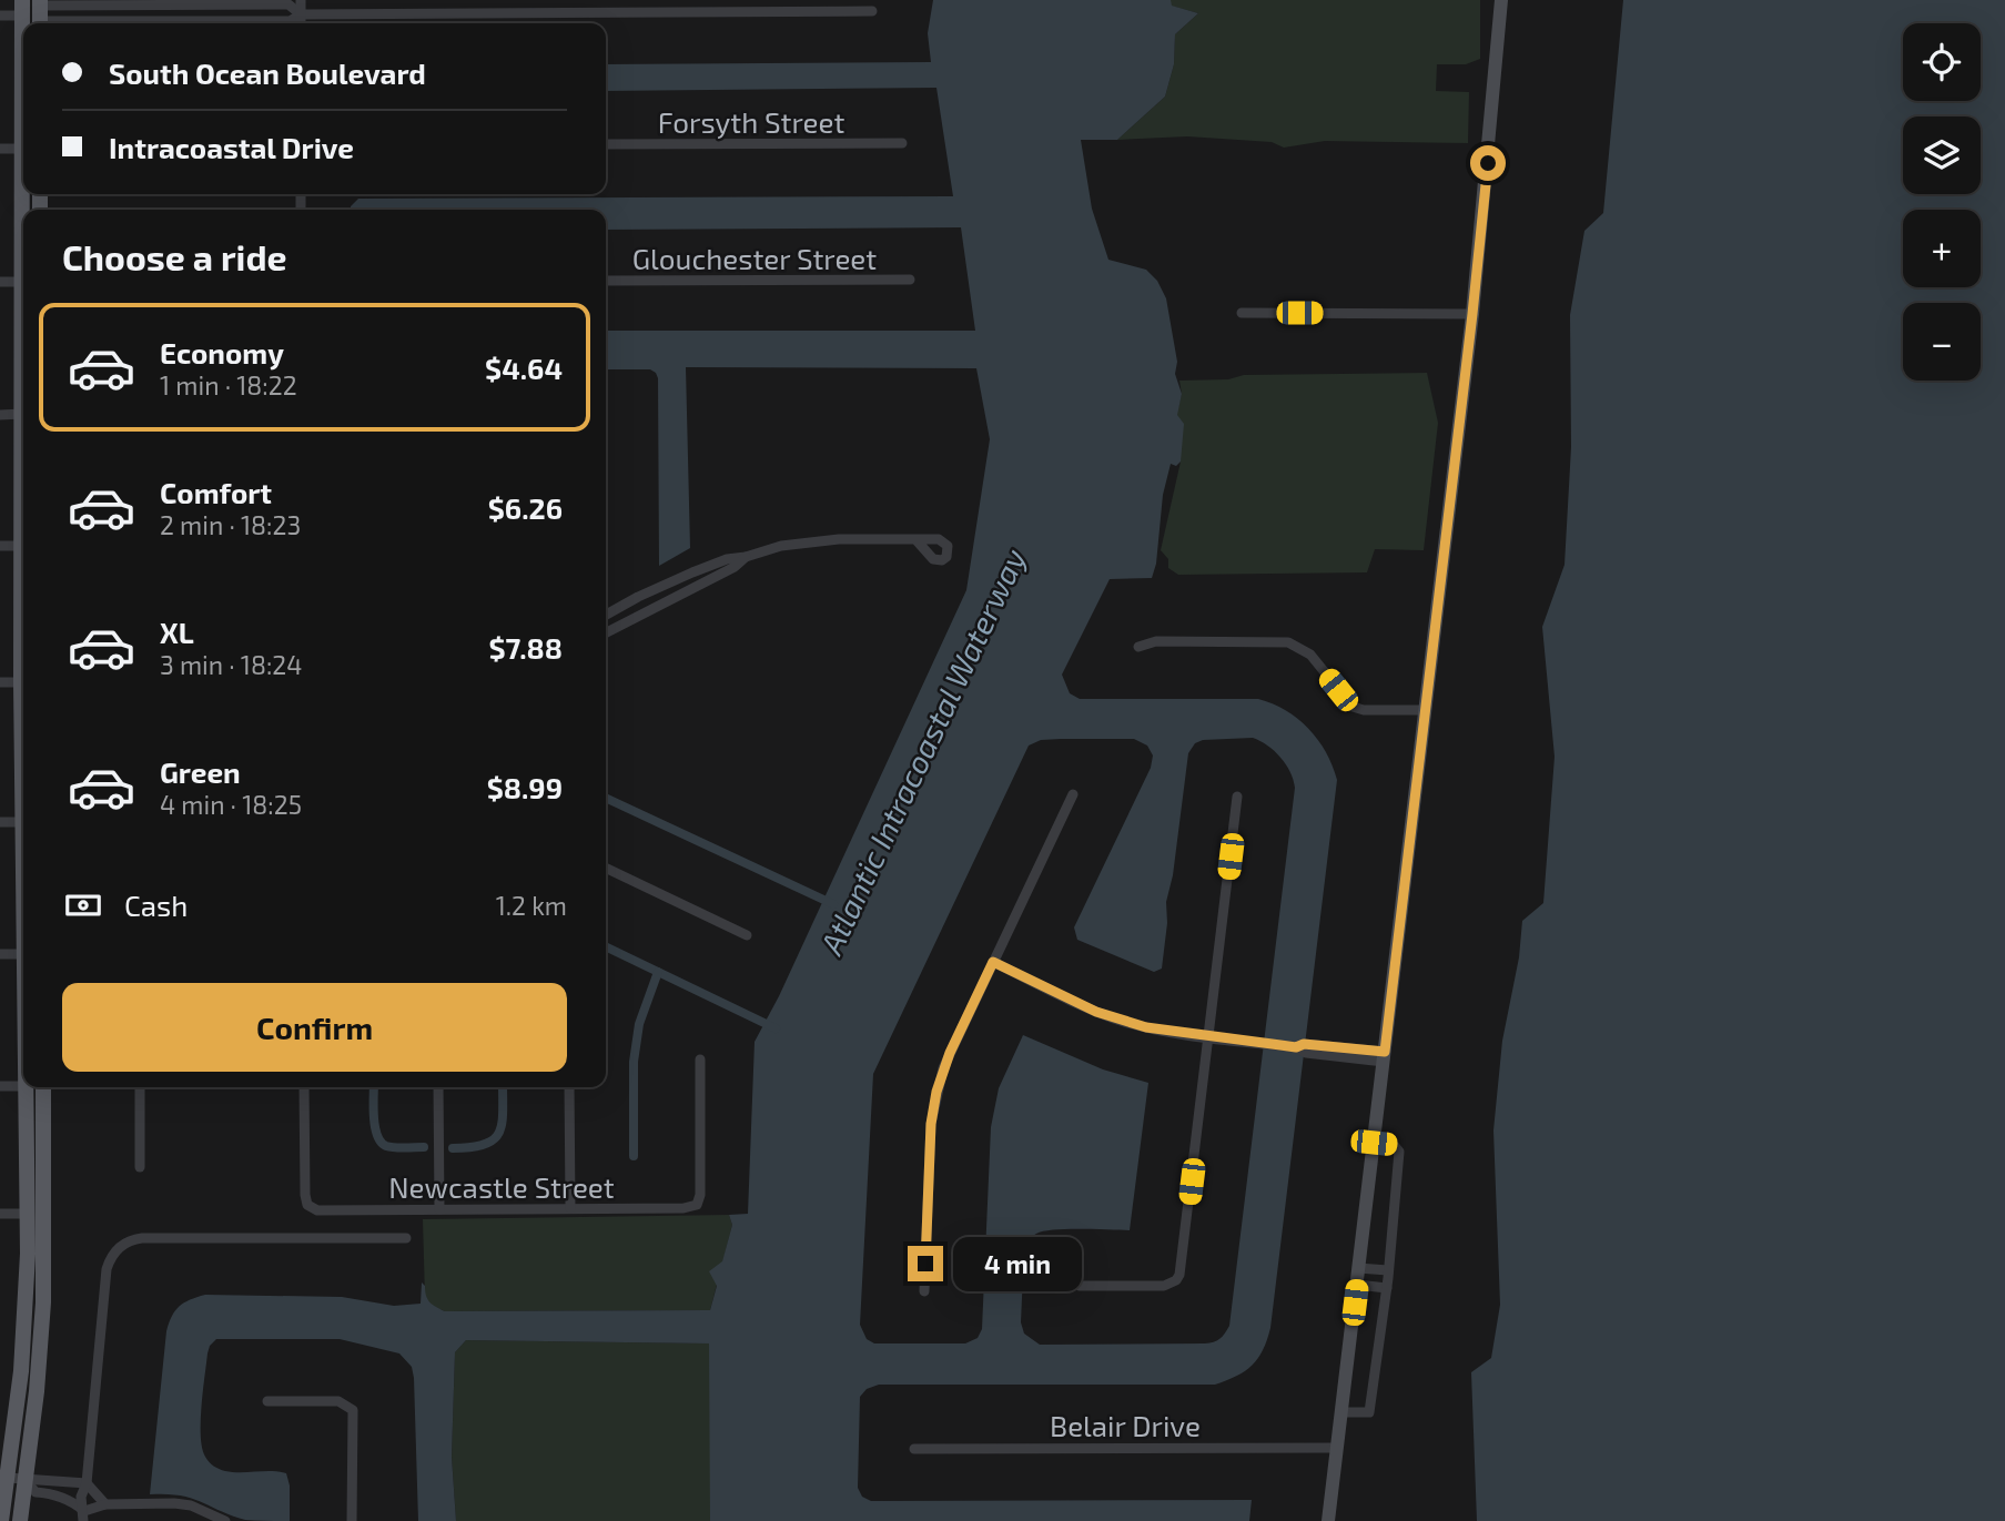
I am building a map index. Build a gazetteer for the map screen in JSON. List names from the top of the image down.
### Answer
{
  "streets": {
    "street": [
      "Forsyth Street",
      "Glouchester Street",
      "Newcastle Street",
      "Belair Drive"
    ]
  },
  "water": ["Atlantic Intracoastal Waterway"],
  "page": {
    "map_buttons": ["+", "−"],
    "banner": ["South Ocean Boulevard", "Intracoastal Drive"],
    "heading": "Choose a ride",
    "list": [
      {
        "name": "Economy",
        "note": "1 min · 18:22",
        "value": "$4.64"
      },
      {
        "name": "Comfort",
        "note": "2 min · 18:23",
        "value": "$6.26"
      },
      {
        "name": "XL",
        "note": "3 min · 18:24",
        "value": "$7.88"
      },
      {
        "name": "Green",
        "note": "4 min · 18:25",
        "value": "$8.99"
      }
    ],
    "pay": ["Cash", "1.2 km"],
    "buttons": "Confirm",
    "bubble": "4 min"
  }
}
